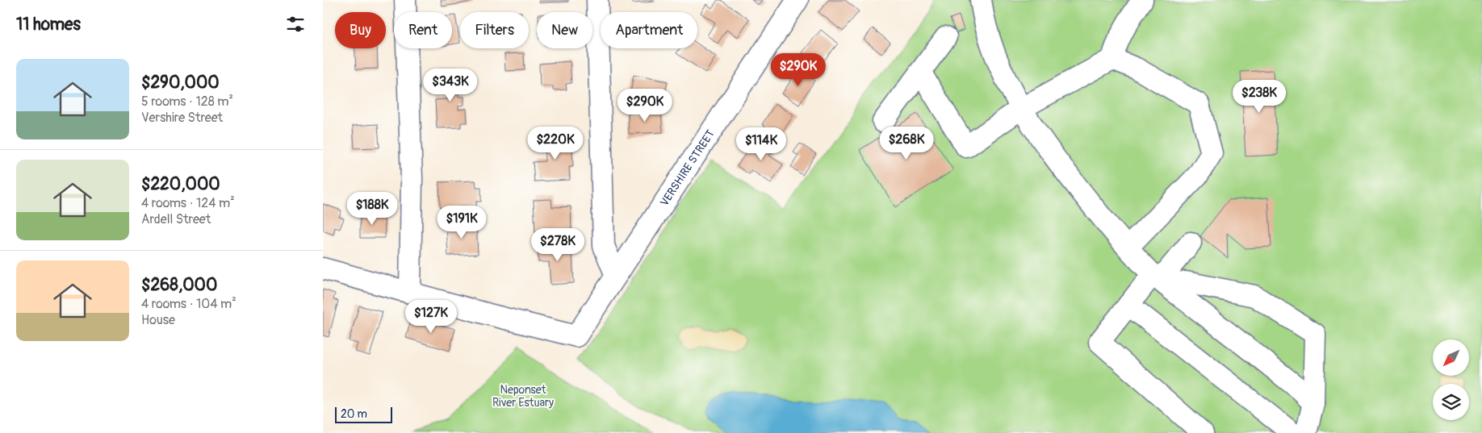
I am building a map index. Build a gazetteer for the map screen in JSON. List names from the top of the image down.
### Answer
{
  "streets": {
    "street": ["VERSHIRE STREET"]
  },
  "parks": ["Neponset River Estuary"],
  "scale_bar": "20 m",
  "north": "bottom left",
  "page": {
    "heading": "11 homes",
    "chip": [
      "Buy",
      "Rent",
      "Filters",
      "New",
      "Apartment"
    ],
    "list": [
      {
        "name": "$290,000",
        "note": "5 rooms · 128 m² · Vershire Street"
      },
      {
        "name": "$220,000",
        "note": "4 rooms · 124 m² · Ardell Street"
      },
      {
        "name": "$268,000",
        "note": "4 rooms · 104 m² · House"
      }
    ],
    "price": [
      "$290K",
      "$343K",
      "$238K",
      "$290K",
      "$220K",
      "$268K",
      "$114K",
      "$188K",
      "$191K",
      "$278K",
      "$127K"
    ],
    "scale": "20 m"
  }
}
